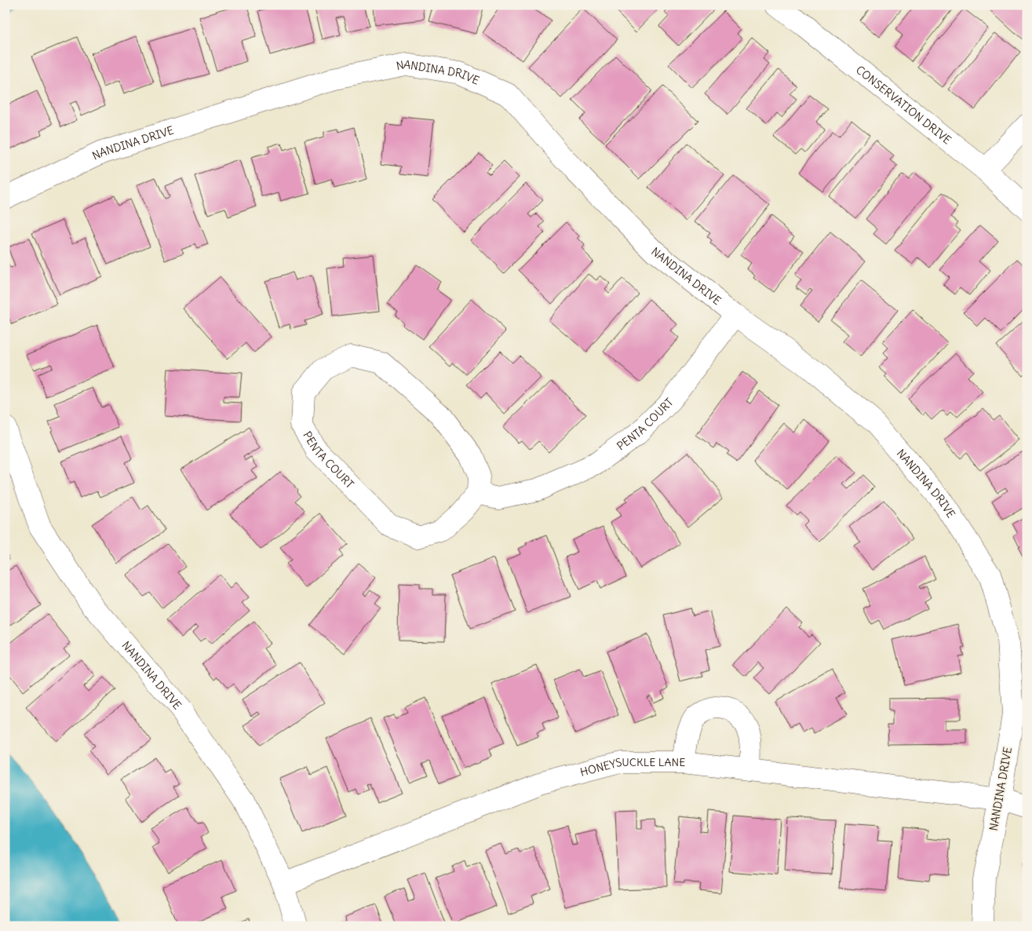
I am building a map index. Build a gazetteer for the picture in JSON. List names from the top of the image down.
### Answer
{
  "streets": {
    "street": [
      "NANDINA DRIVE",
      "CONSERVATION DRIVE",
      "PENTA COURT",
      "HONEYSUCKLE LANE"
    ]
  },
  "crossings": [
    ["NANDINA DRIVE", "PENTA COURT"],
    ["NANDINA DRIVE", "HONEYSUCKLE LANE"]
  ]
}
